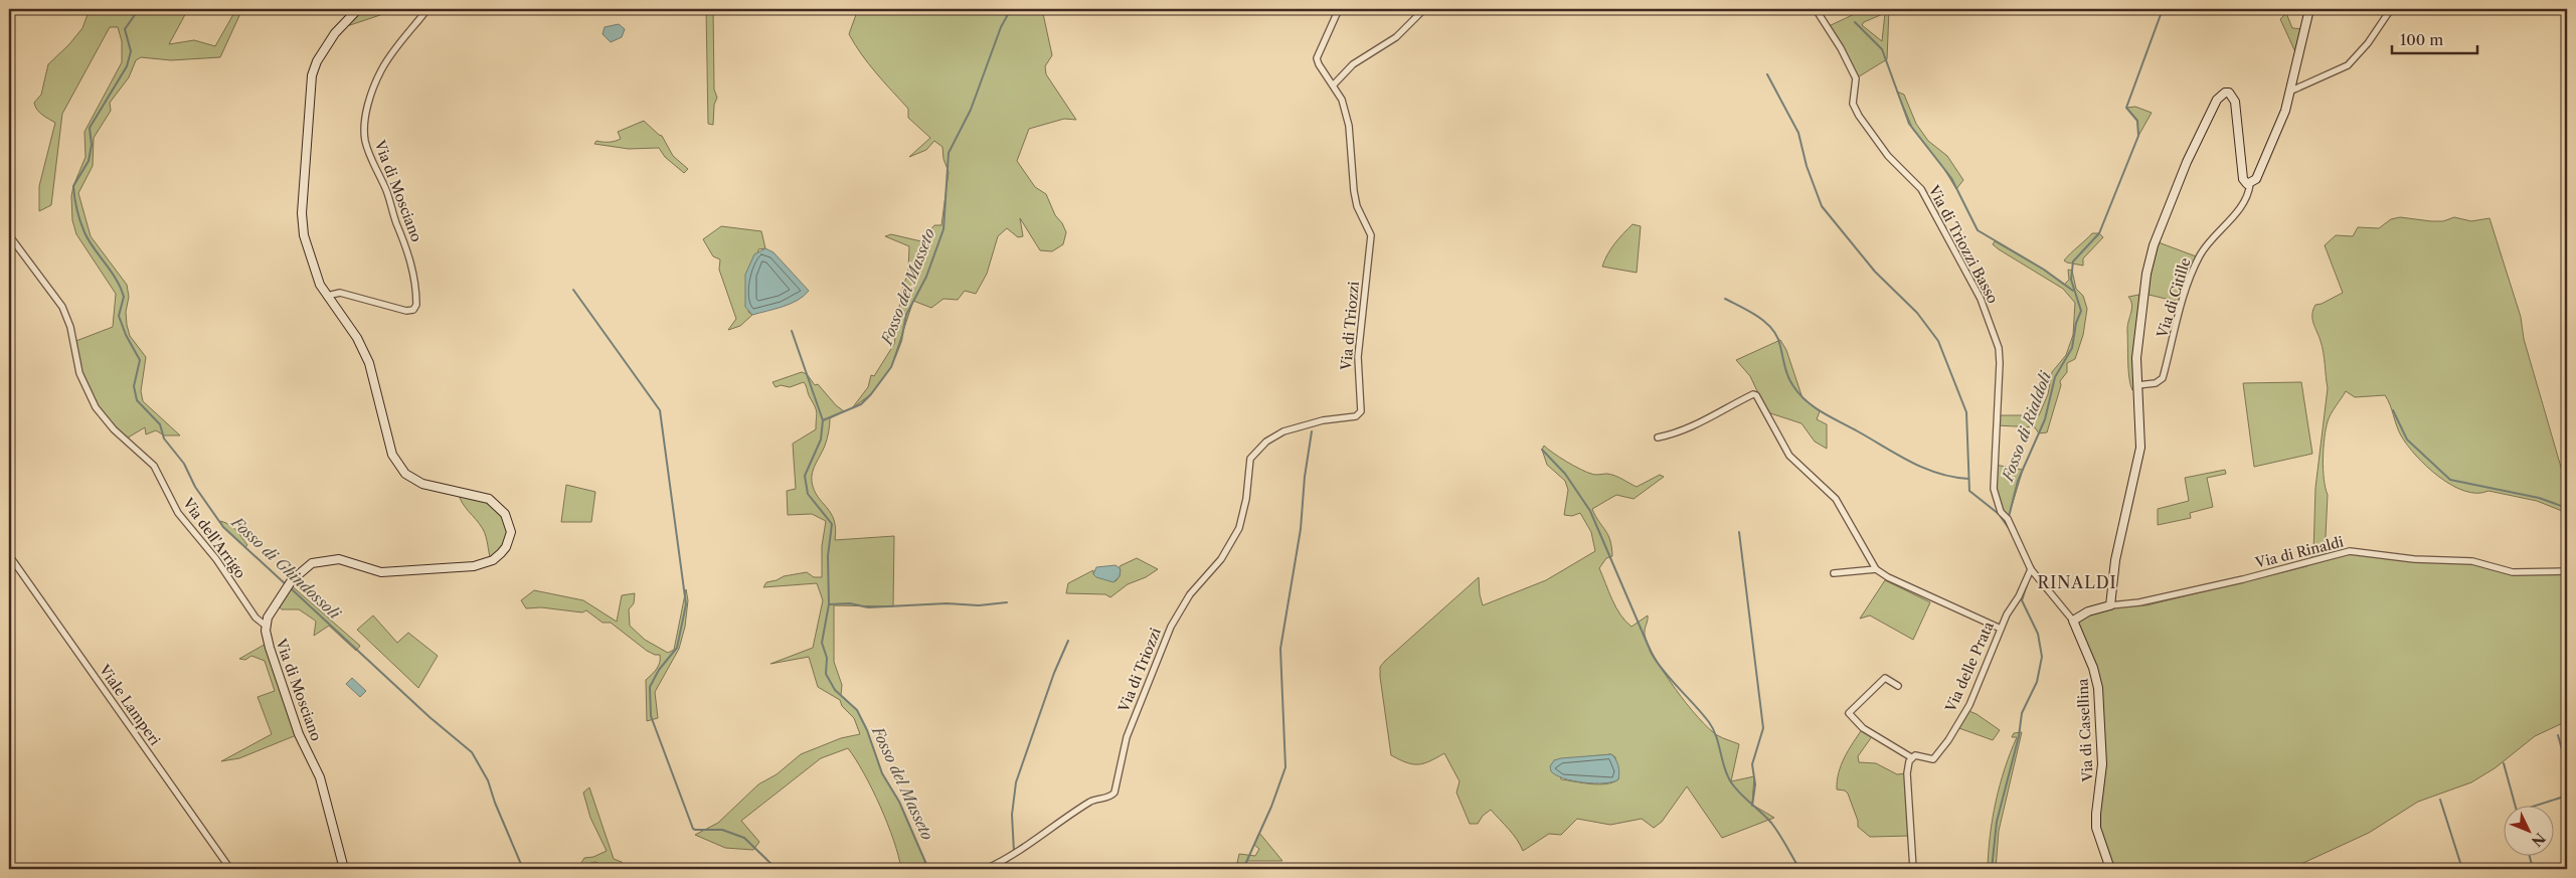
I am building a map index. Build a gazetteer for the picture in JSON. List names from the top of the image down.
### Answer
{
  "streets": {
    "main road": ["Via di Mosciano", "Via di Rinaldi", "Via di Casellina"],
    "street": [
      "Via di Triozzi Basso",
      "Via di Citille",
      "Via di Triozzi",
      "Via dell'Arrigo",
      "Via delle Prata",
      "Viale Lamperi"
    ]
  },
  "crossings": [
    ["Via di Mosciano", "Via dell'Arrigo"],
    ["Via di Triozzi Basso", "Via di Rinaldi"],
    ["Via di Triozzi Basso", "Via delle Prata"],
    ["Via di Triozzi Basso", "Via di Casellina"],
    ["Via di Rinaldi", "Via di Casellina"]
  ],
  "districts": ["RINALDI"],
  "water": ["Fosso del Masseto", "Fosso di Rialdoli", "Fosso di Ghindossoli"],
  "scale_bar": "100 m",
  "north": "bottom right"
}
